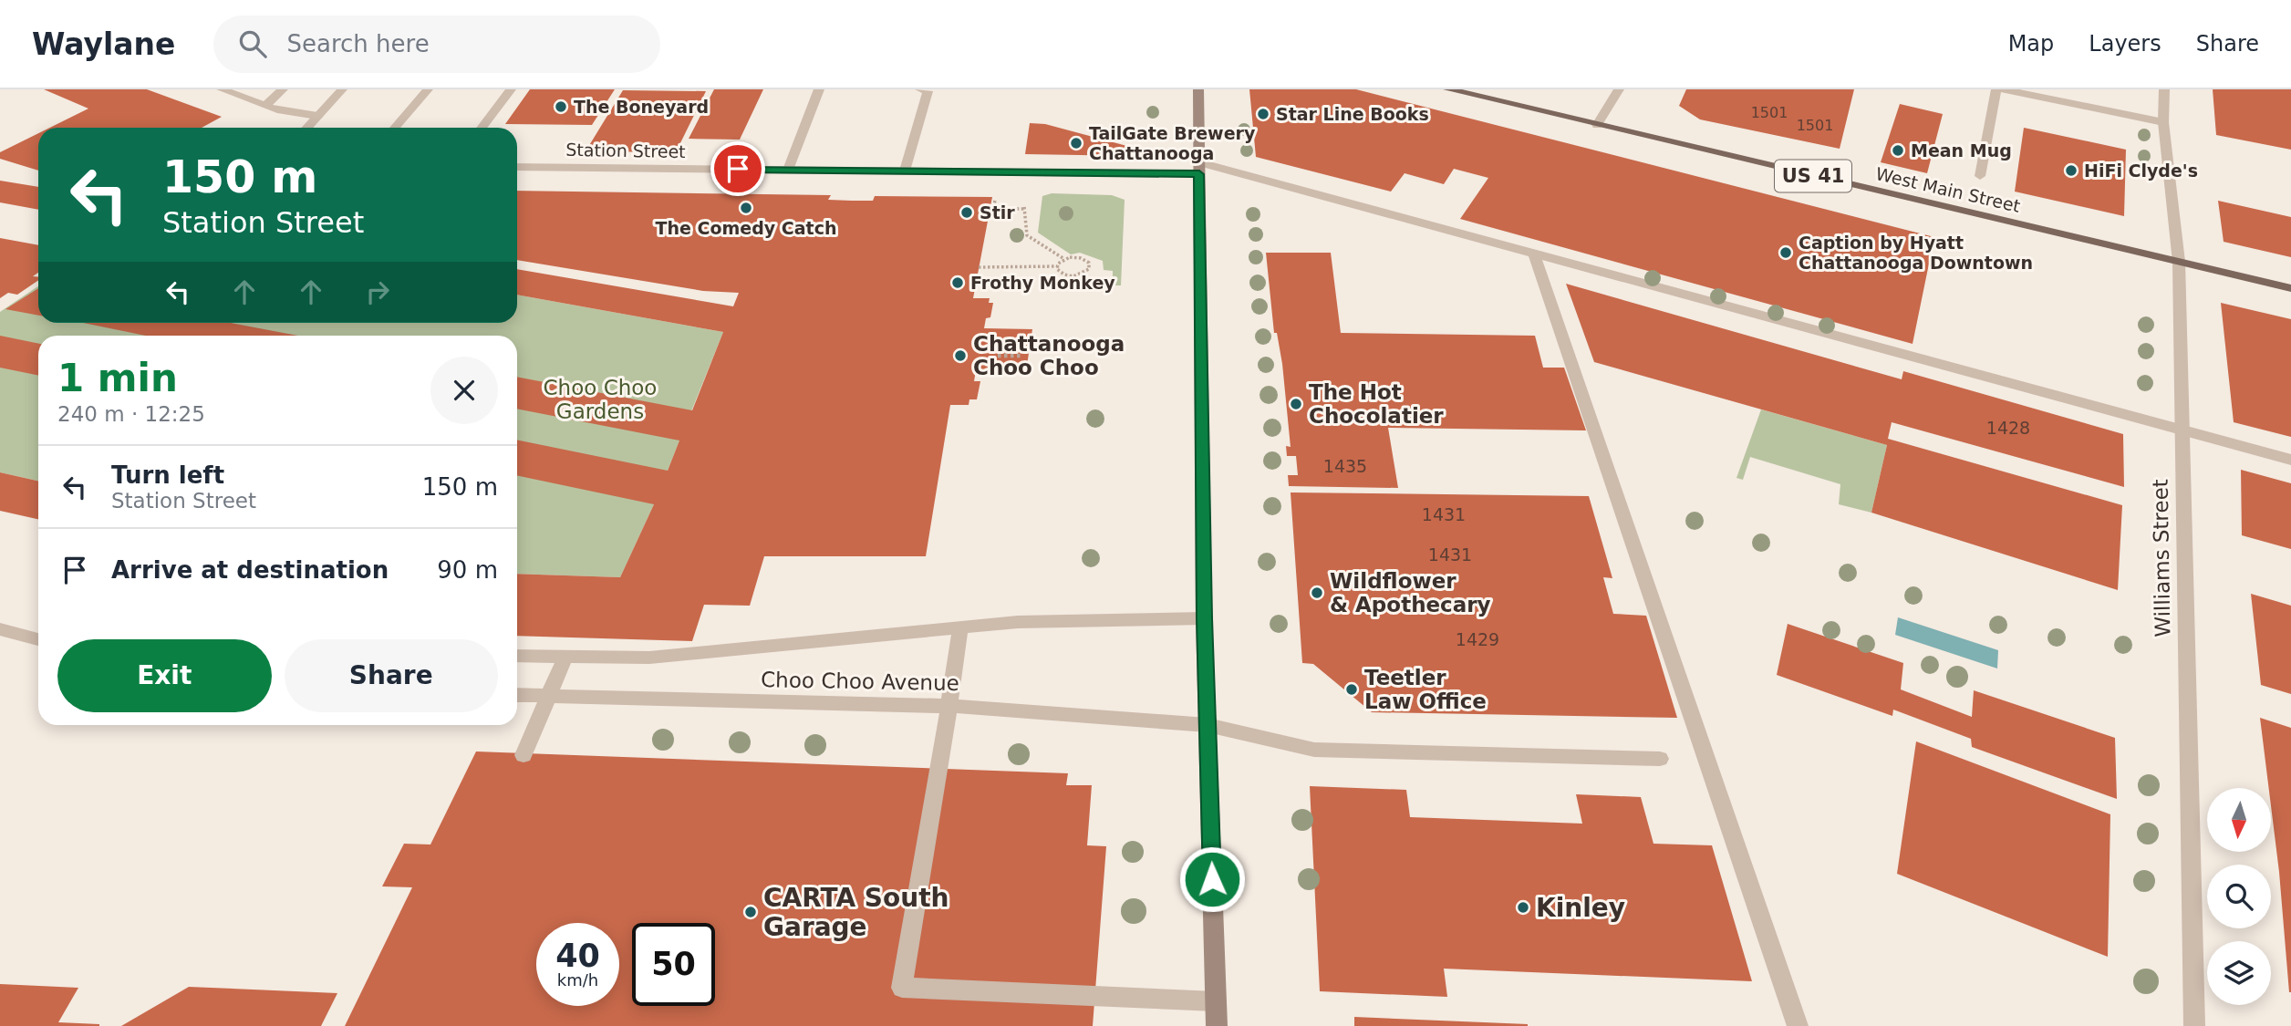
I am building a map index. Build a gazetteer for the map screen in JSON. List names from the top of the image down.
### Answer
{
  "streets": {
    "main road": ["US 41", "West Main Street"],
    "street": ["Station Street", "Williams Street", "Choo Choo Avenue"]
  },
  "crossings": [
    ["Station Street", "Williams Street"],
    ["West Main Street", "Williams Street"]
  ],
  "parks": ["Choo Choo Gardens"],
  "places": [
    "The Boneyard",
    "Star Line Books",
    "TailGate Brewery Chattanooga",
    "Mean Mug",
    "HiFi Clyde's",
    "The Comedy Catch",
    "Stir",
    "Caption by Hyatt Chattanooga Downtown",
    "Frothy Monkey",
    "Chattanooga Choo Choo",
    "The Hot Chocolatier",
    "Wildflower & Apothecary",
    "Teetler Law Office",
    "Kinley",
    "CARTA South Garage"
  ],
  "house_numbers": [
    "1501",
    "1501",
    "1428",
    "1435",
    "1431",
    "1431",
    "1429"
  ],
  "north": "bottom",
  "page": {
    "header": "Waylane",
    "search": "Search here",
    "nav": ["Map", "Layers", "Share"],
    "turn": ["150 m", "Station Street"],
    "heading": ["1 min", "240 m · 12:25"],
    "list": [
      {
        "name": "Turn left",
        "note": "Station Street",
        "value": "150 m"
      },
      {
        "name": "Arrive at destination",
        "value": "90 m"
      }
    ],
    "buttons": ["Exit", "Share"],
    "speed": "40 km/h",
    "limit": "50"
  }
}
